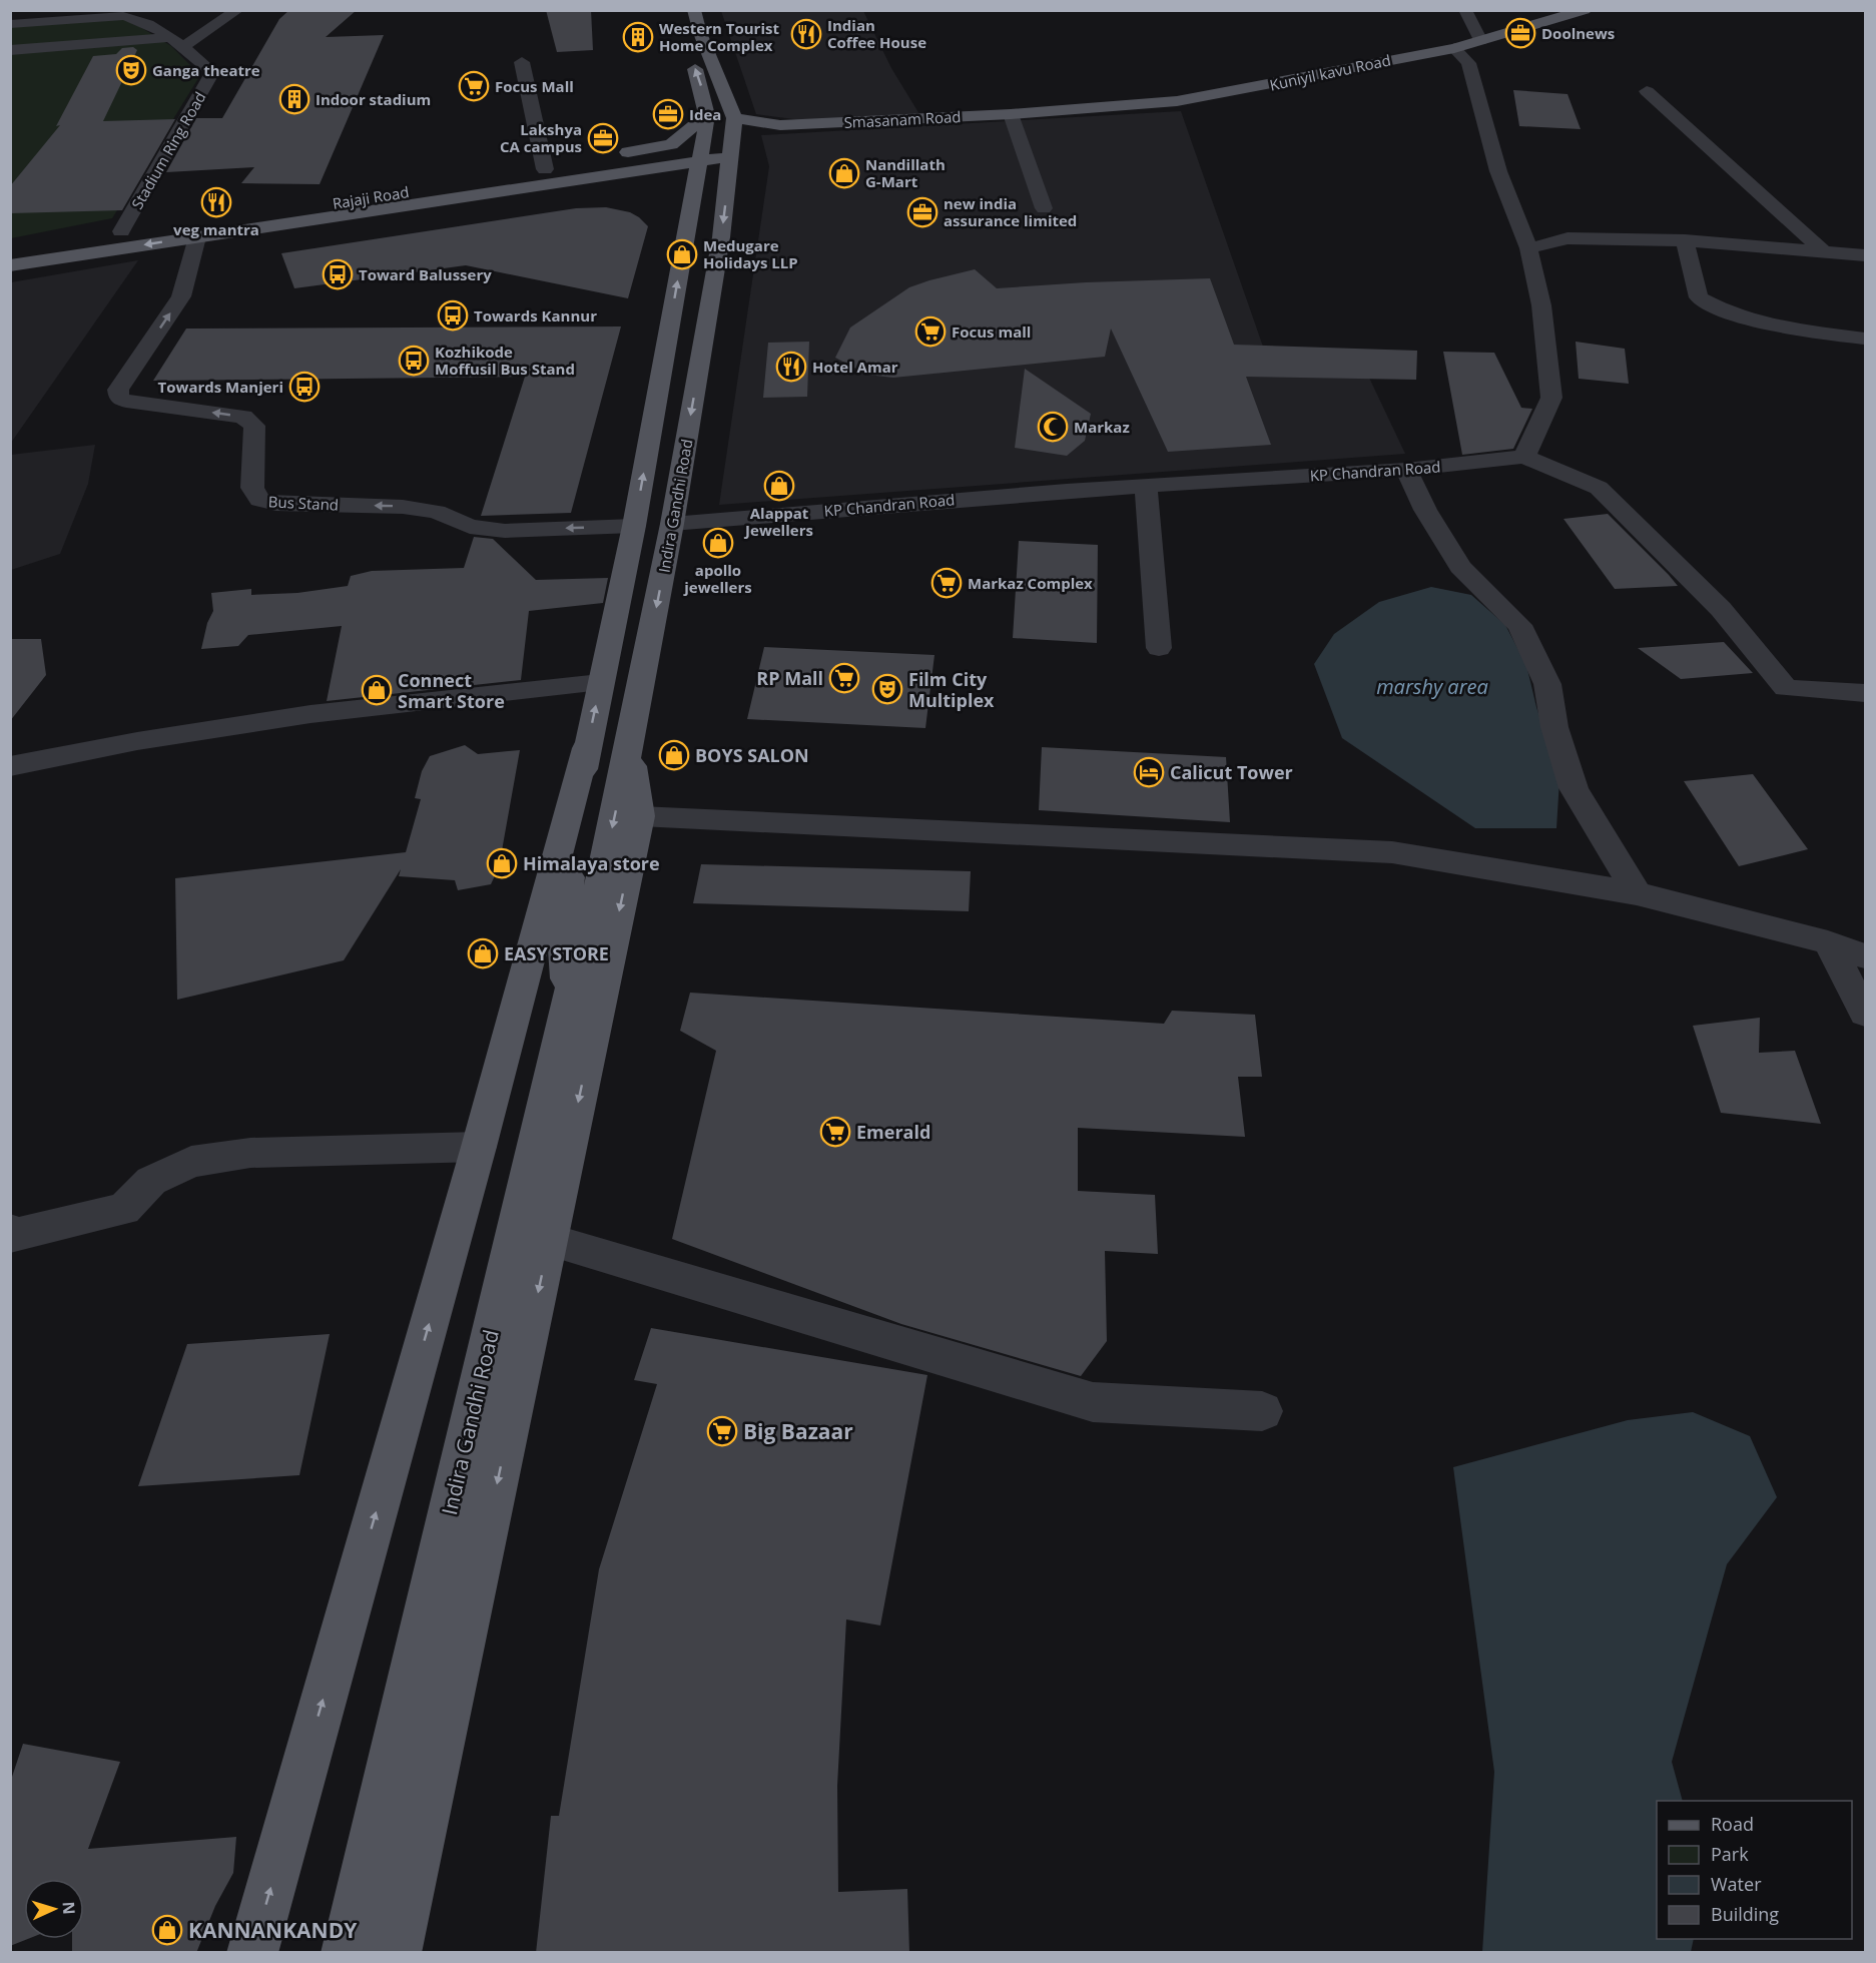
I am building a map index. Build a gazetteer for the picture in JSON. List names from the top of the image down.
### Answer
{
  "streets": {
    "main road": [
      "Kuniyil kavu Road",
      "Smasanam Road",
      "Rajaji Road",
      "Indira Gandhi Road"
    ],
    "street": ["Stadium Ring Road", "KP Chandran Road", "Bus Stand"]
  },
  "crossings": [
    ["Kuniyil kavu Road", "Smasanam Road"],
    ["Smasanam Road", "Indira Gandhi Road"],
    ["Stadium Ring Road", "Rajaji Road"],
    ["KP Chandran Road", "Indira Gandhi Road"],
    ["Bus Stand", "Indira Gandhi Road"]
  ],
  "water": ["marshy area"],
  "places": {
    "office": [
      "Doolnews",
      "Idea",
      "Lakshya CA campus",
      "new india assurance limited"
    ],
    "restaurant": ["Indian Coffee House", "veg mantra", "Hotel Amar"],
    "building": ["Western Tourist Home Complex", "Indoor stadium"],
    "theatre": ["Ganga theatre", "Film City Multiplex"],
    "supermarket": [
      "Focus Mall",
      "Focus mall",
      "Markaz Complex",
      "RP Mall",
      "Emerald",
      "Big Bazaar"
    ],
    "shop": [
      "Nandillath G-Mart",
      "Medugare Holidays LLP",
      "Alappat Jewellers",
      "apollo jewellers",
      "Connect Smart Store",
      "BOYS SALON",
      "Himalaya store",
      "EASY STORE",
      "KANNANKANDY"
    ],
    "bus stop": [
      "Toward Balussery",
      "Towards Kannur",
      "Kozhikode Moffusil Bus Stand",
      "Towards Manjeri"
    ],
    "mosque": ["Markaz"],
    "hotel": ["Calicut Tower"]
  },
  "legend": [
    "Road",
    "Park",
    "Water",
    "Building"
  ],
  "north": "right"
}
